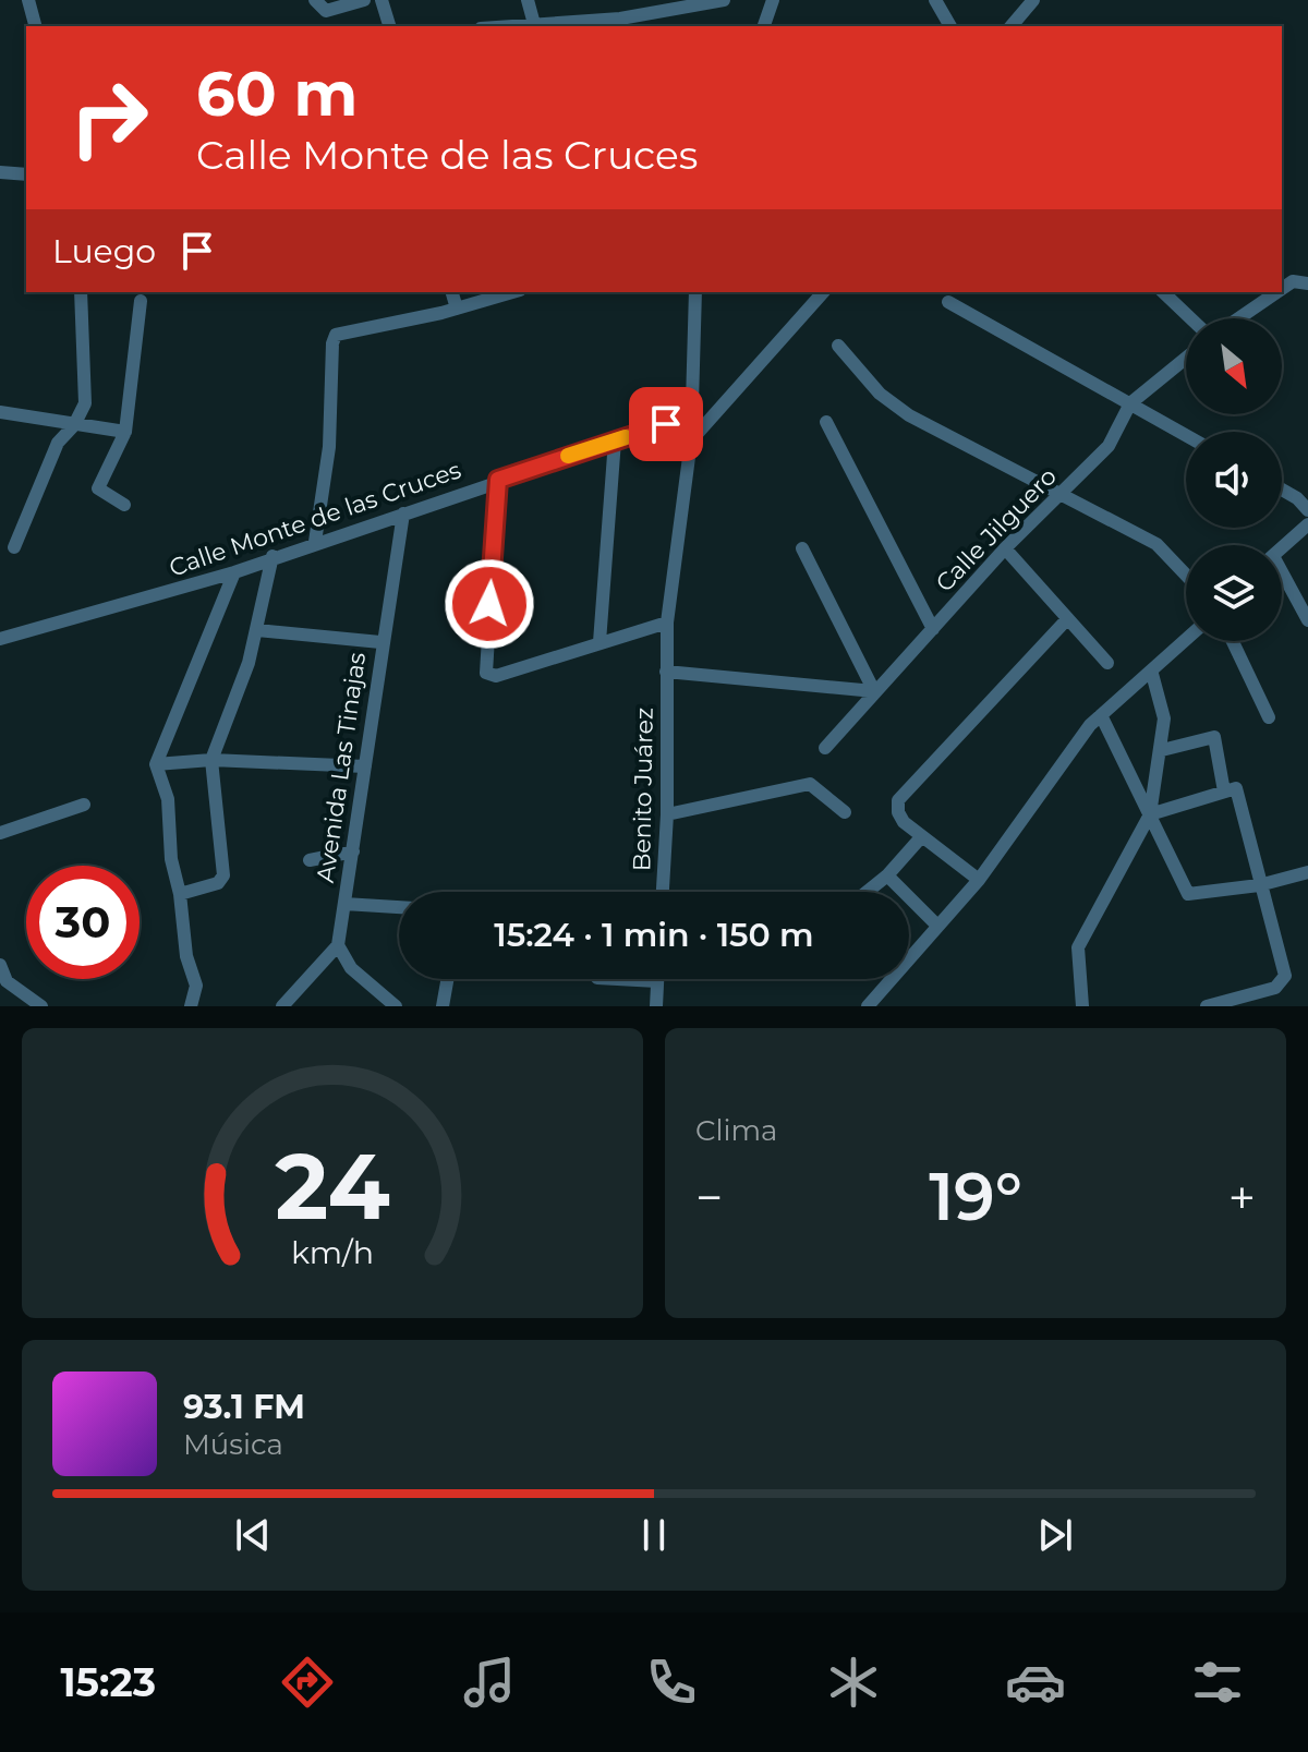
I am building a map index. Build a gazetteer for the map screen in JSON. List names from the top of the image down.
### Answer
{
  "streets": {
    "street": [
      "Calle Monte de las Cruces",
      "Calle Jilguero",
      "Avenida Las Tinajas",
      "Benito Juárez"
    ]
  },
  "crossings": [
    ["Calle Monte de las Cruces", "Avenida Las Tinajas"],
    ["Calle Monte de las Cruces", "Benito Juárez"]
  ],
  "north": "bottom right",
  "page": {
    "turn": ["60 m", "Calle Monte de las Cruces"],
    "then": "Luego",
    "limit": "30",
    "trip": "15:24 · 1 min · 150 m",
    "tile": "Clima",
    "heat": ["−", "19°", "+"],
    "song": ["93.1 FM", "Música"],
    "tabs": "15:23",
    "gauge": ["24", "km/h"]
  }
}
